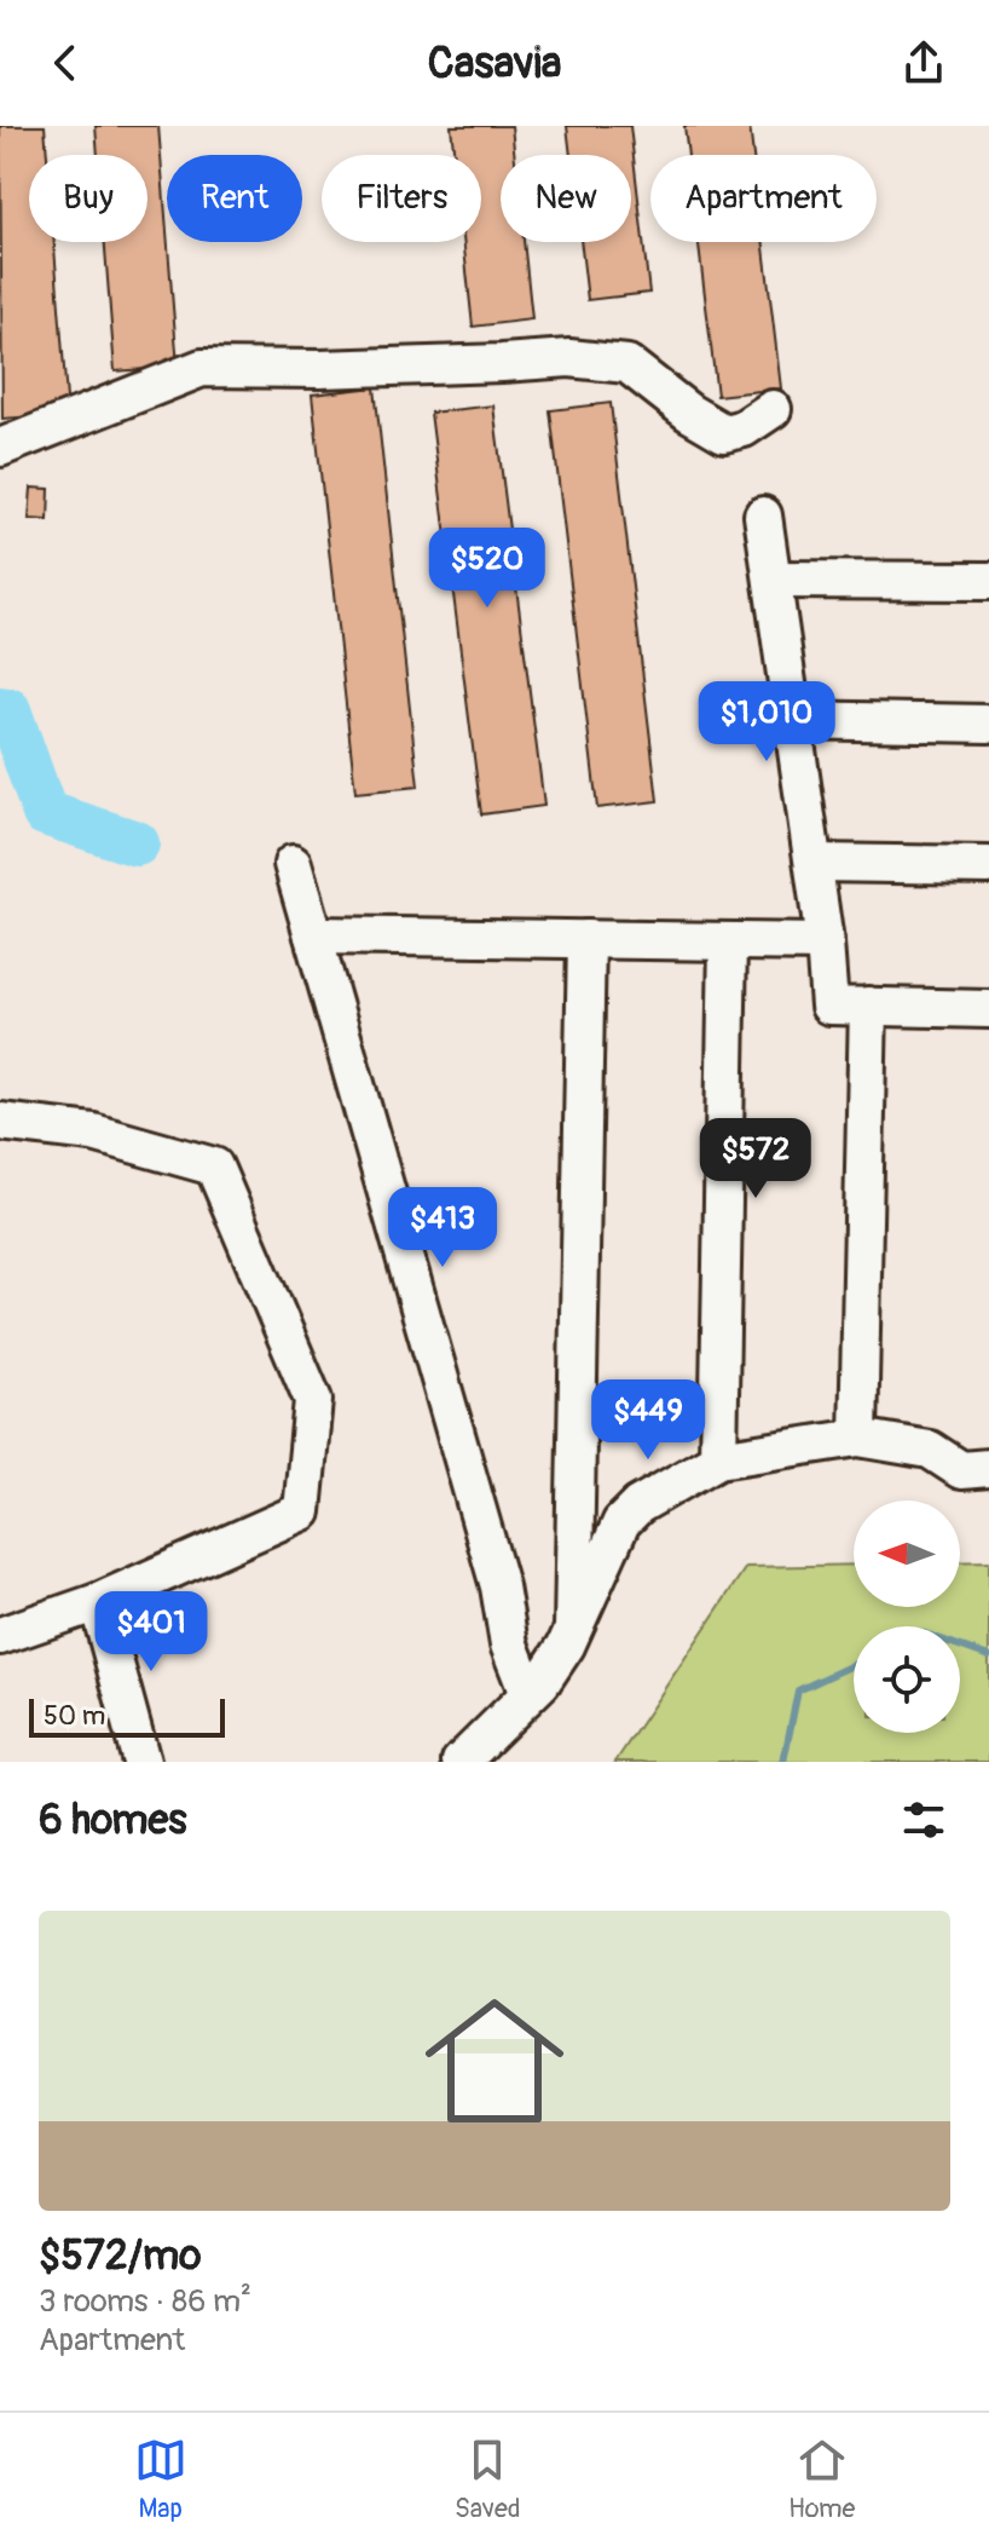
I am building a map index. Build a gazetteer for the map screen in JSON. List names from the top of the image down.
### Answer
{
  "scale_bar": "50 m",
  "north": "left",
  "page": {
    "header": "Casavia",
    "chip": [
      "Buy",
      "Rent",
      "Filters",
      "New",
      "Apartment"
    ],
    "price": [
      "$520",
      "$1,010",
      "$572",
      "$413",
      "$449",
      "$401"
    ],
    "scale": "50 m",
    "heading": "6 homes",
    "list": [
      {
        "name": "$572/mo",
        "note": "3 rooms · 86 m² · Apartment"
      }
    ],
    "tabs": ["Map", "Saved", "Home"]
  }
}
